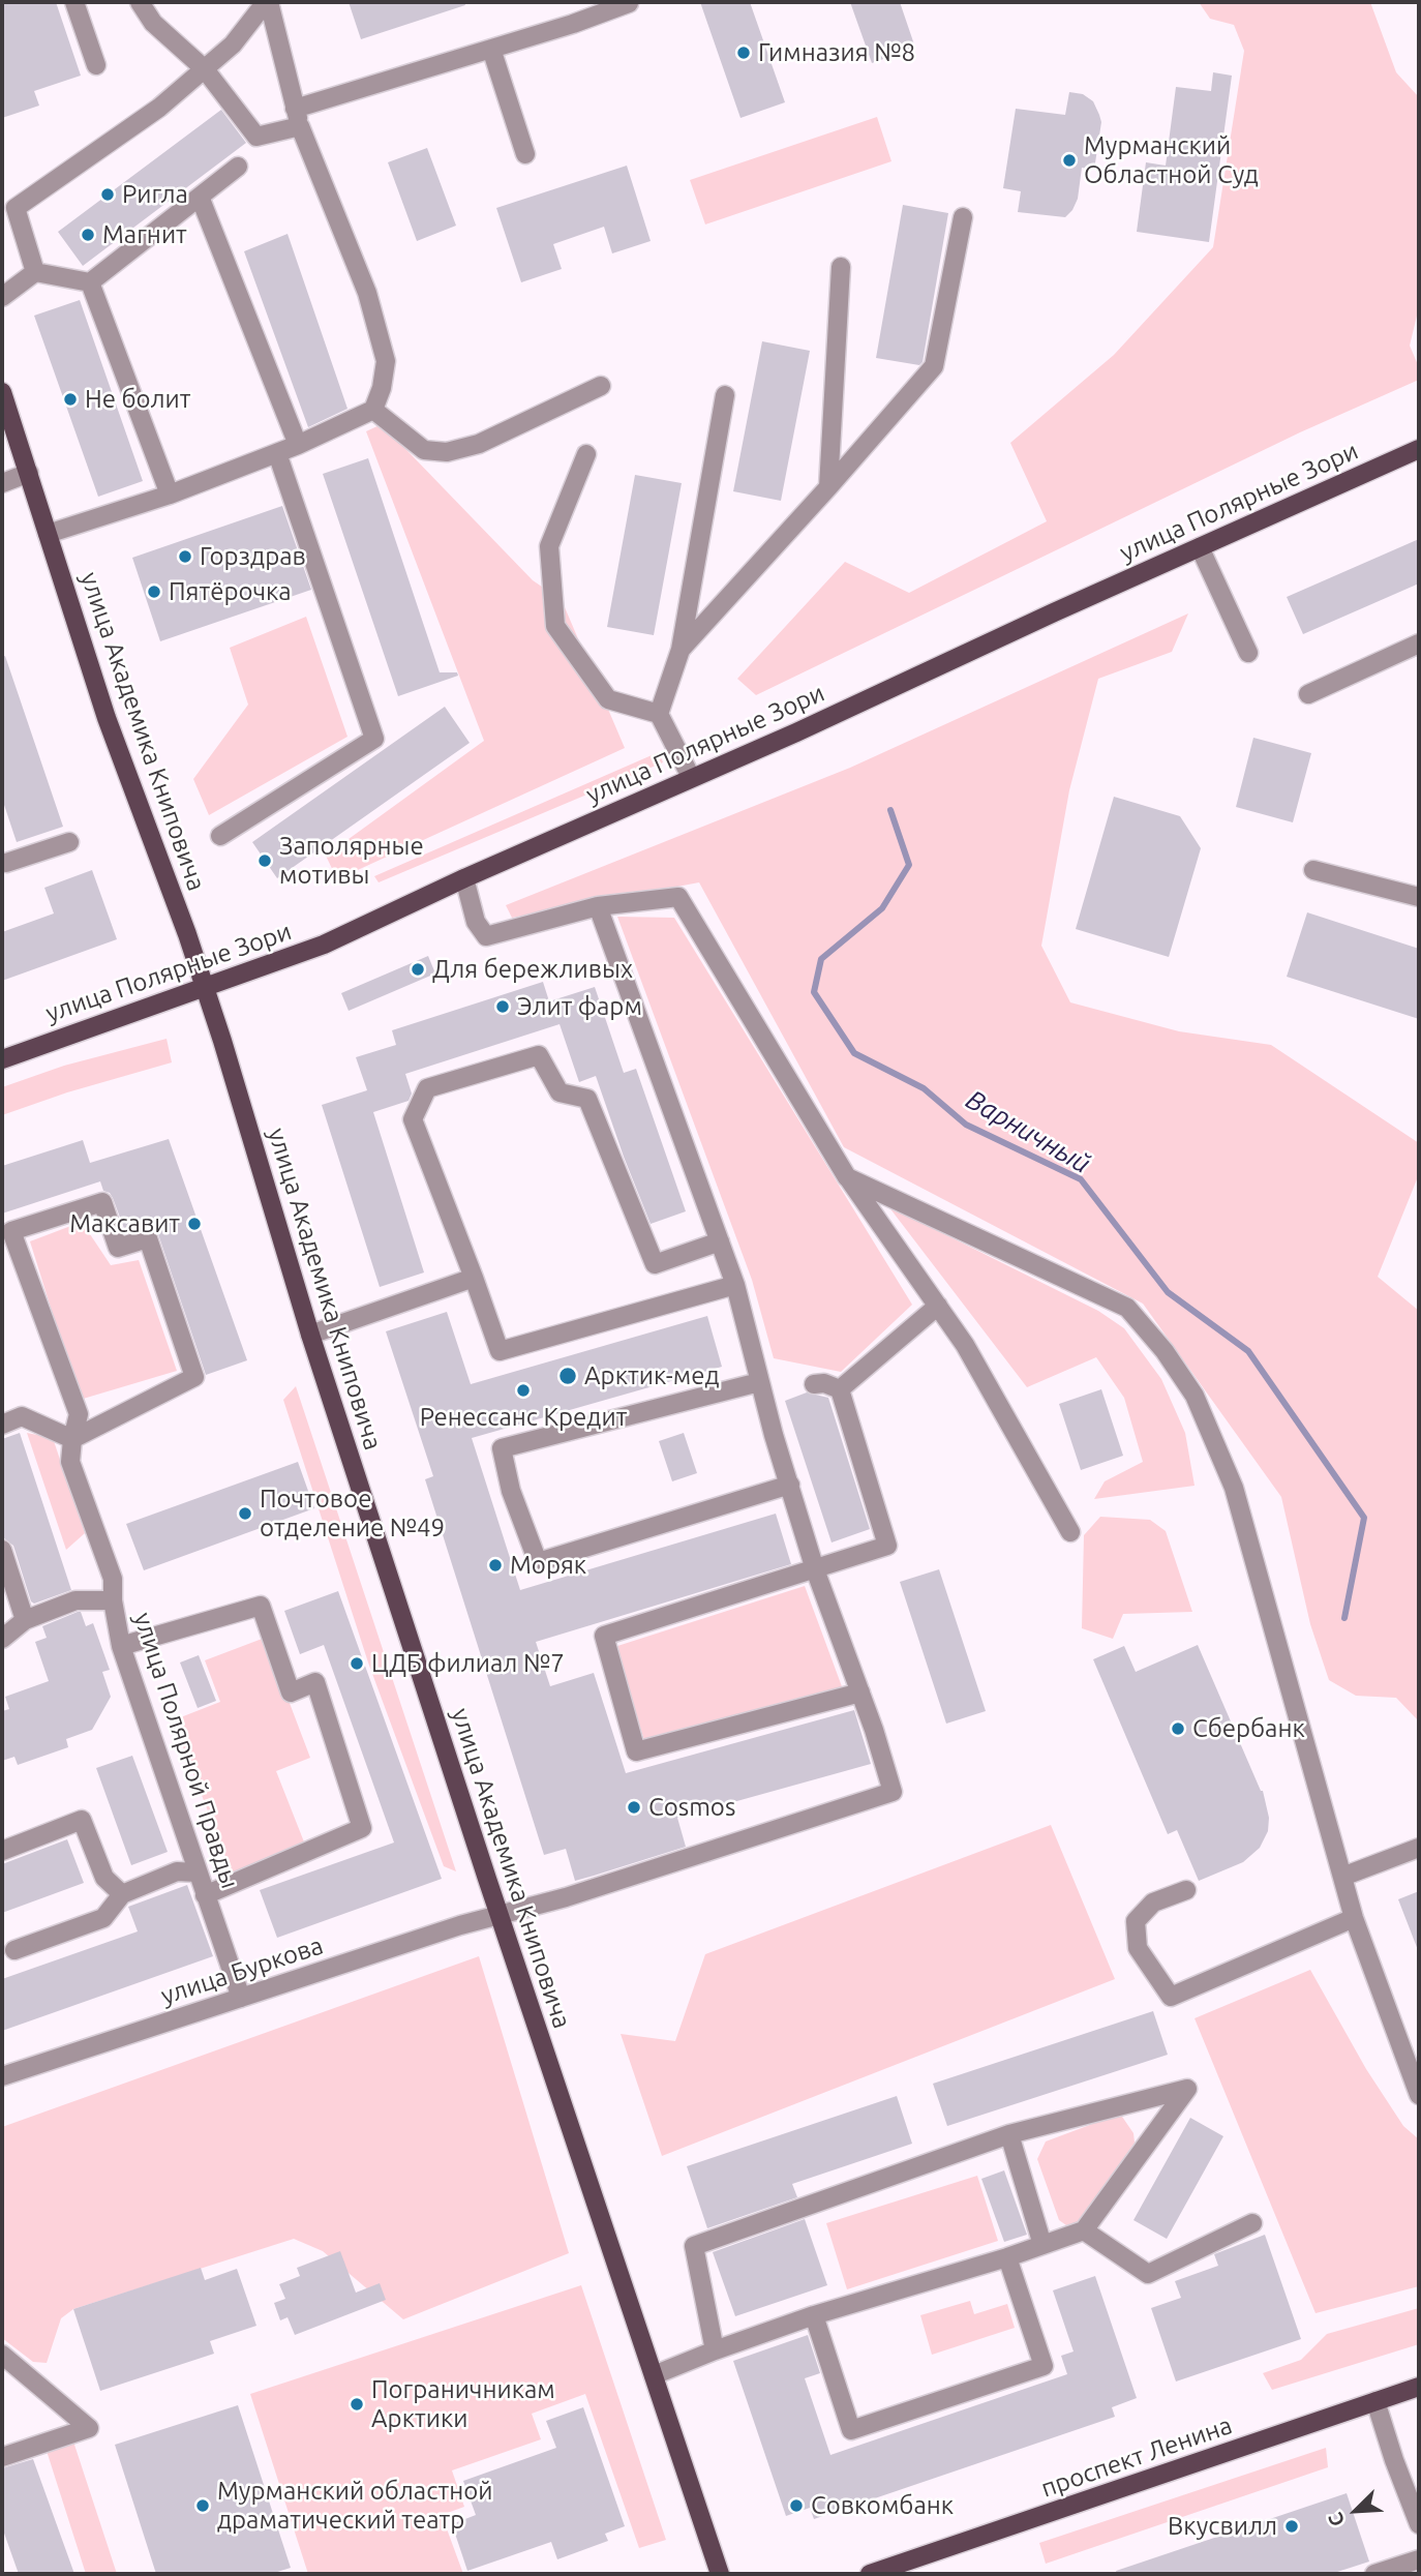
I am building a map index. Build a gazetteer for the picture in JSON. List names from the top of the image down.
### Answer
{
  "streets": {
    "main road": ["улица Полярные Зори", "улица Академика Книповича", "проспект Ленина"],
    "street": ["улица Полярной Правды", "улица Буркова"]
  },
  "crossings": [
    ["улица Полярные Зори", "улица Академика Книповича"],
    ["улица Академика Книповича", "улица Буркова"],
    ["улица Полярной Правды", "улица Буркова"]
  ],
  "water": ["Варничный"],
  "places": [
    "Гимназия №8",
    "Мурманский Областной Суд",
    "Ригла",
    "Магнит",
    "Не болит",
    "Горздрав",
    "Пятёрочка",
    "Заполярные мотивы",
    "Для бережливых",
    "Элит фарм",
    "Максавит",
    "Арктик-мед",
    "Ренессанс Кредит",
    "Почтовое отделение №49",
    "Моряк",
    "ЦДБ филиал №7",
    "Сбербанк",
    "Cosmos",
    "Пограничникам Арктики",
    "Мурманский областной драматический театр",
    "Совкомбанк",
    "Вкусвилл"
  ],
  "north": "bottom left"
}
